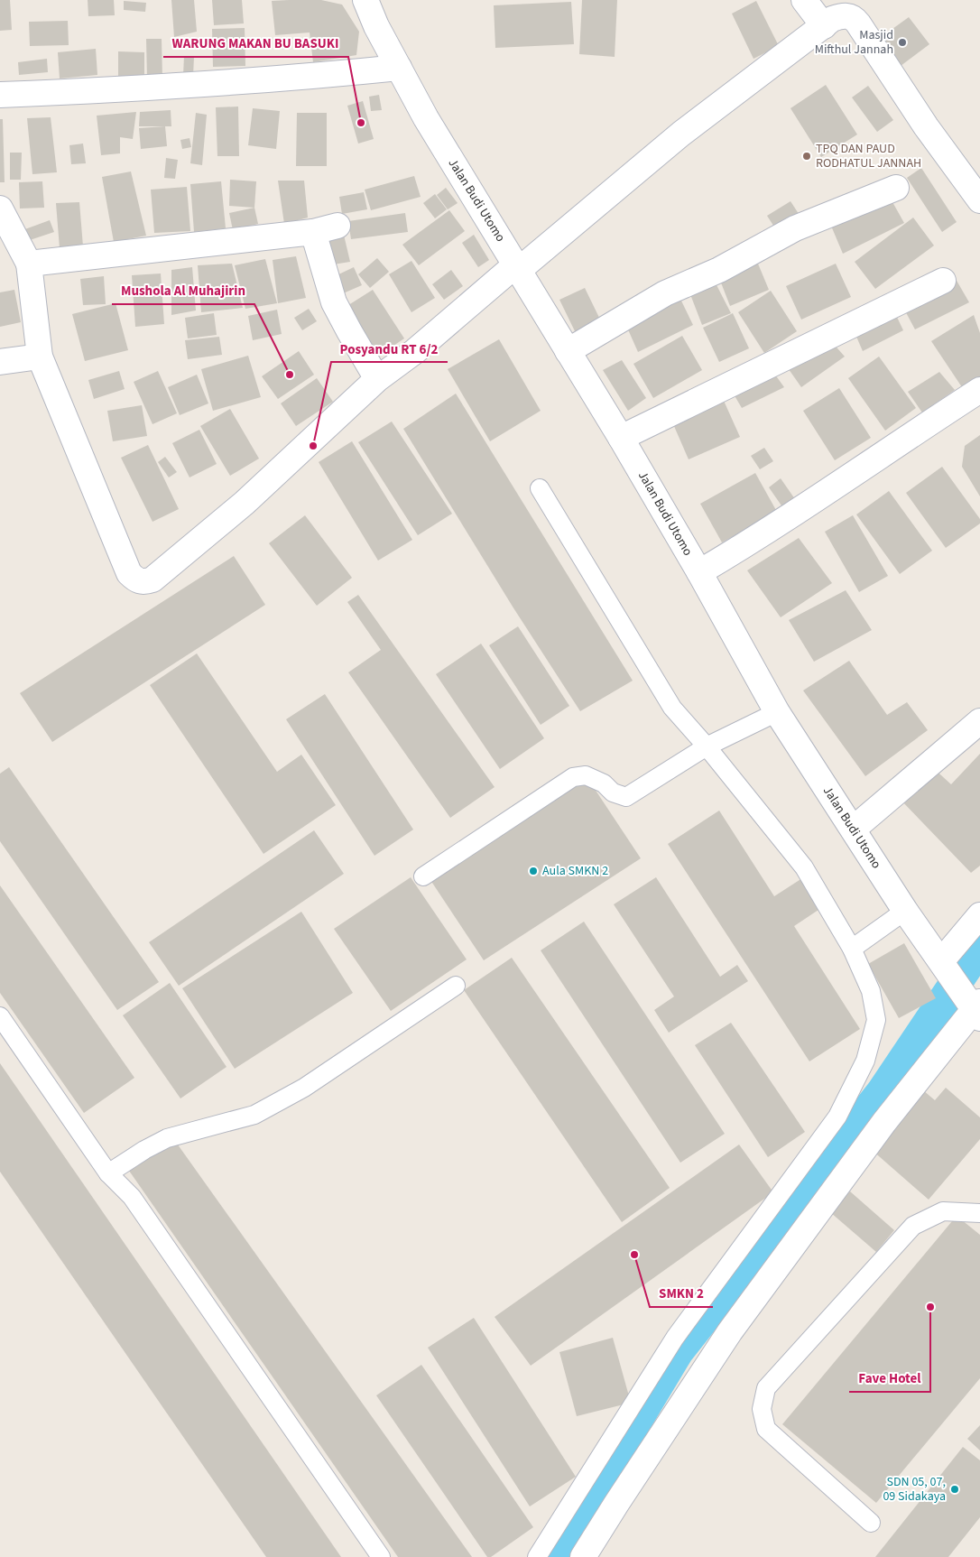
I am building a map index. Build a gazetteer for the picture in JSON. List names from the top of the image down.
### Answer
{
  "streets": {
    "street": ["Jalan Budi Utomo"]
  },
  "places": [
    "Masjid Mifthul Jannah",
    "WARUNG MAKAN BU BASUKI",
    "TPQ DAN PAUD RODHATUL JANNAH",
    "Mushola Al Muhajirin",
    "Posyandu RT 6/2",
    "Aula SMKN 2",
    "SMKN 2",
    "Fave Hotel",
    "SDN 05, 07, 09 Sidakaya"
  ]
}
